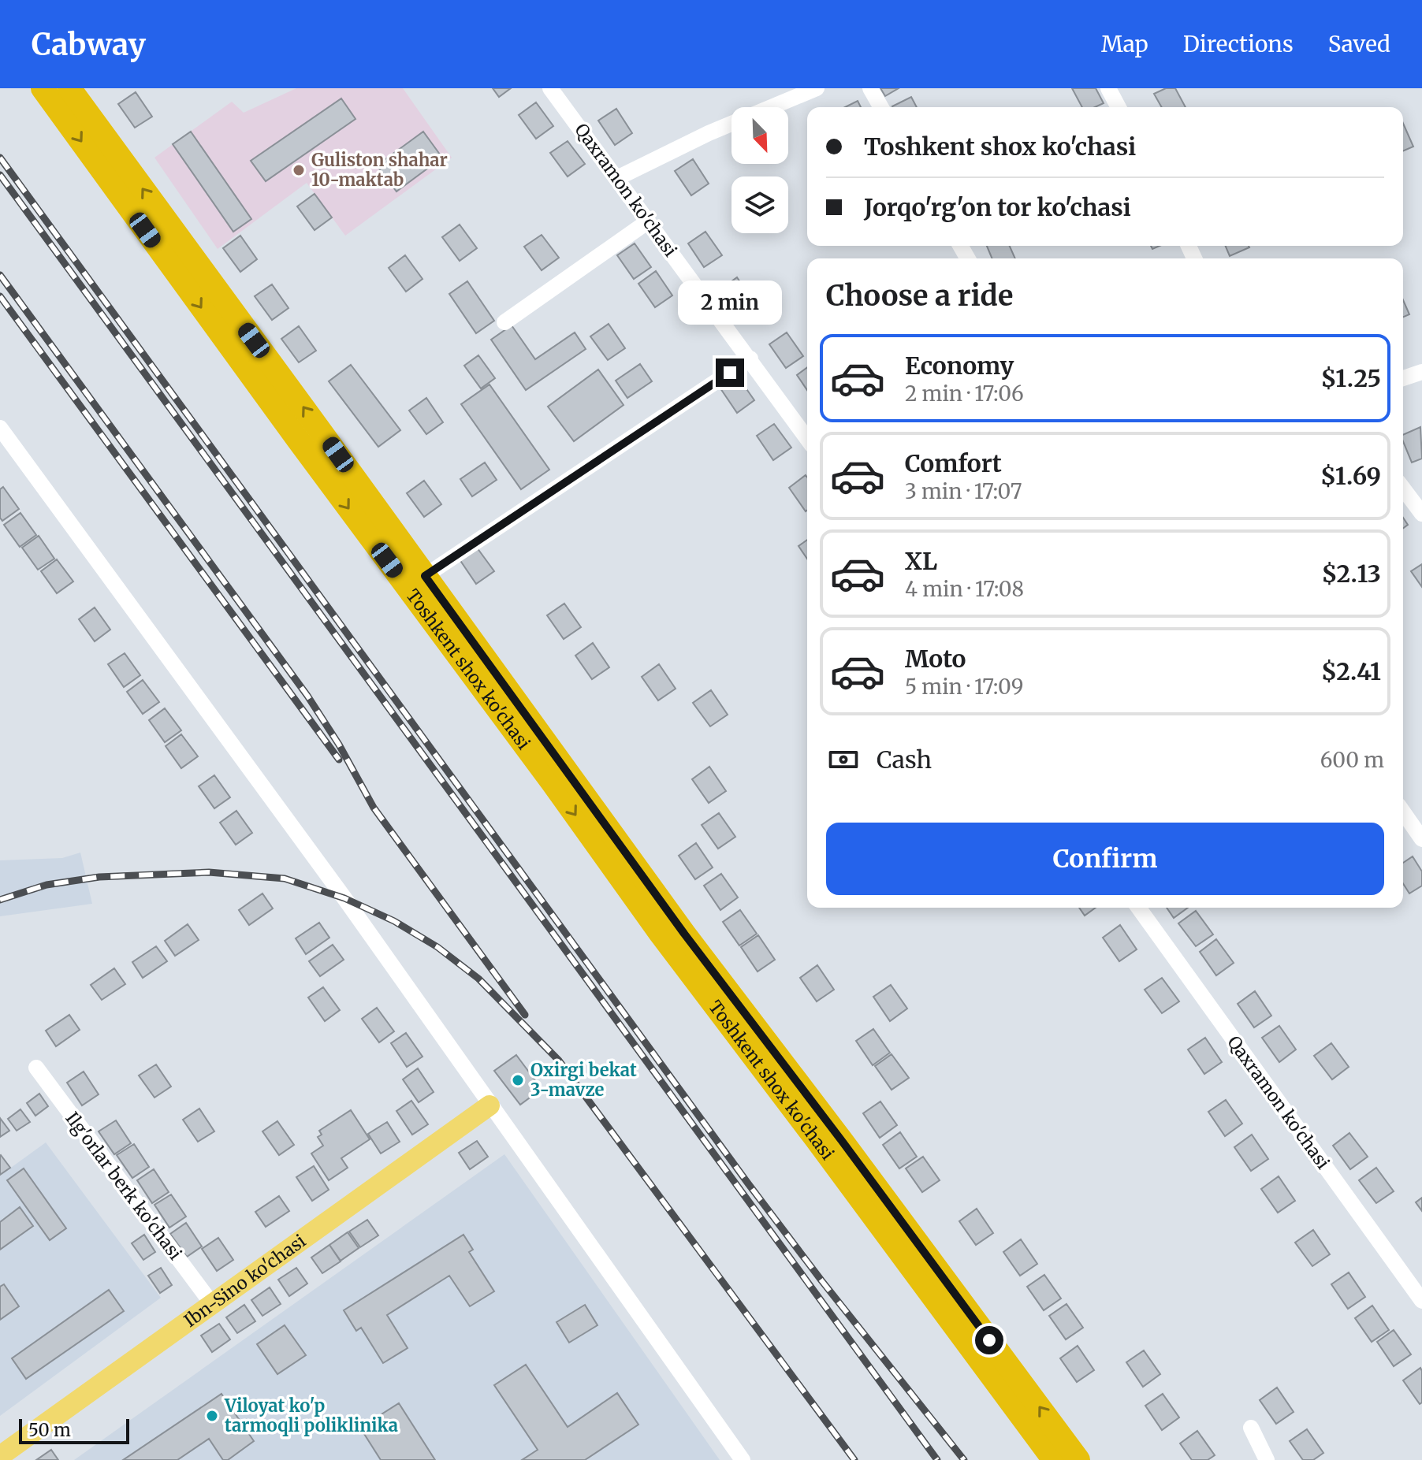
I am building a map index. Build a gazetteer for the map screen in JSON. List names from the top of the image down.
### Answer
{
  "streets": {
    "highway": ["Toshkent shox ko'chasi"],
    "main road": ["Ibn-Sino ko'chasi"],
    "street": ["Qaxramon ko'chasi", "Ilg'orlar berk ko'chasi"]
  },
  "crossings": [
    ["Ilg'orlar berk ko'chasi", "Ibn-Sino ko'chasi"]
  ],
  "places": ["Guliston shahar 10-maktab", "Oxirgi bekat 3-mavze", "Viloyat ko'p tarmoqli poliklinika"],
  "scale_bar": "50 m",
  "north": "bottom right",
  "page": {
    "header": "Cabway",
    "nav": ["Map", "Directions", "Saved"],
    "banner": ["Toshkent shox ko'chasi", "Jorqo'rg'on tor ko'chasi"],
    "heading": "Choose a ride",
    "bubble": "2 min",
    "list": [
      {
        "name": "Economy",
        "note": "2 min · 17:06",
        "value": "$1.25"
      },
      {
        "name": "Comfort",
        "note": "3 min · 17:07",
        "value": "$1.69"
      },
      {
        "name": "XL",
        "note": "4 min · 17:08",
        "value": "$2.13"
      },
      {
        "name": "Moto",
        "note": "5 min · 17:09",
        "value": "$2.41"
      }
    ],
    "pay": ["Cash", "600 m"],
    "buttons": "Confirm",
    "scale": "50 m"
  }
}
